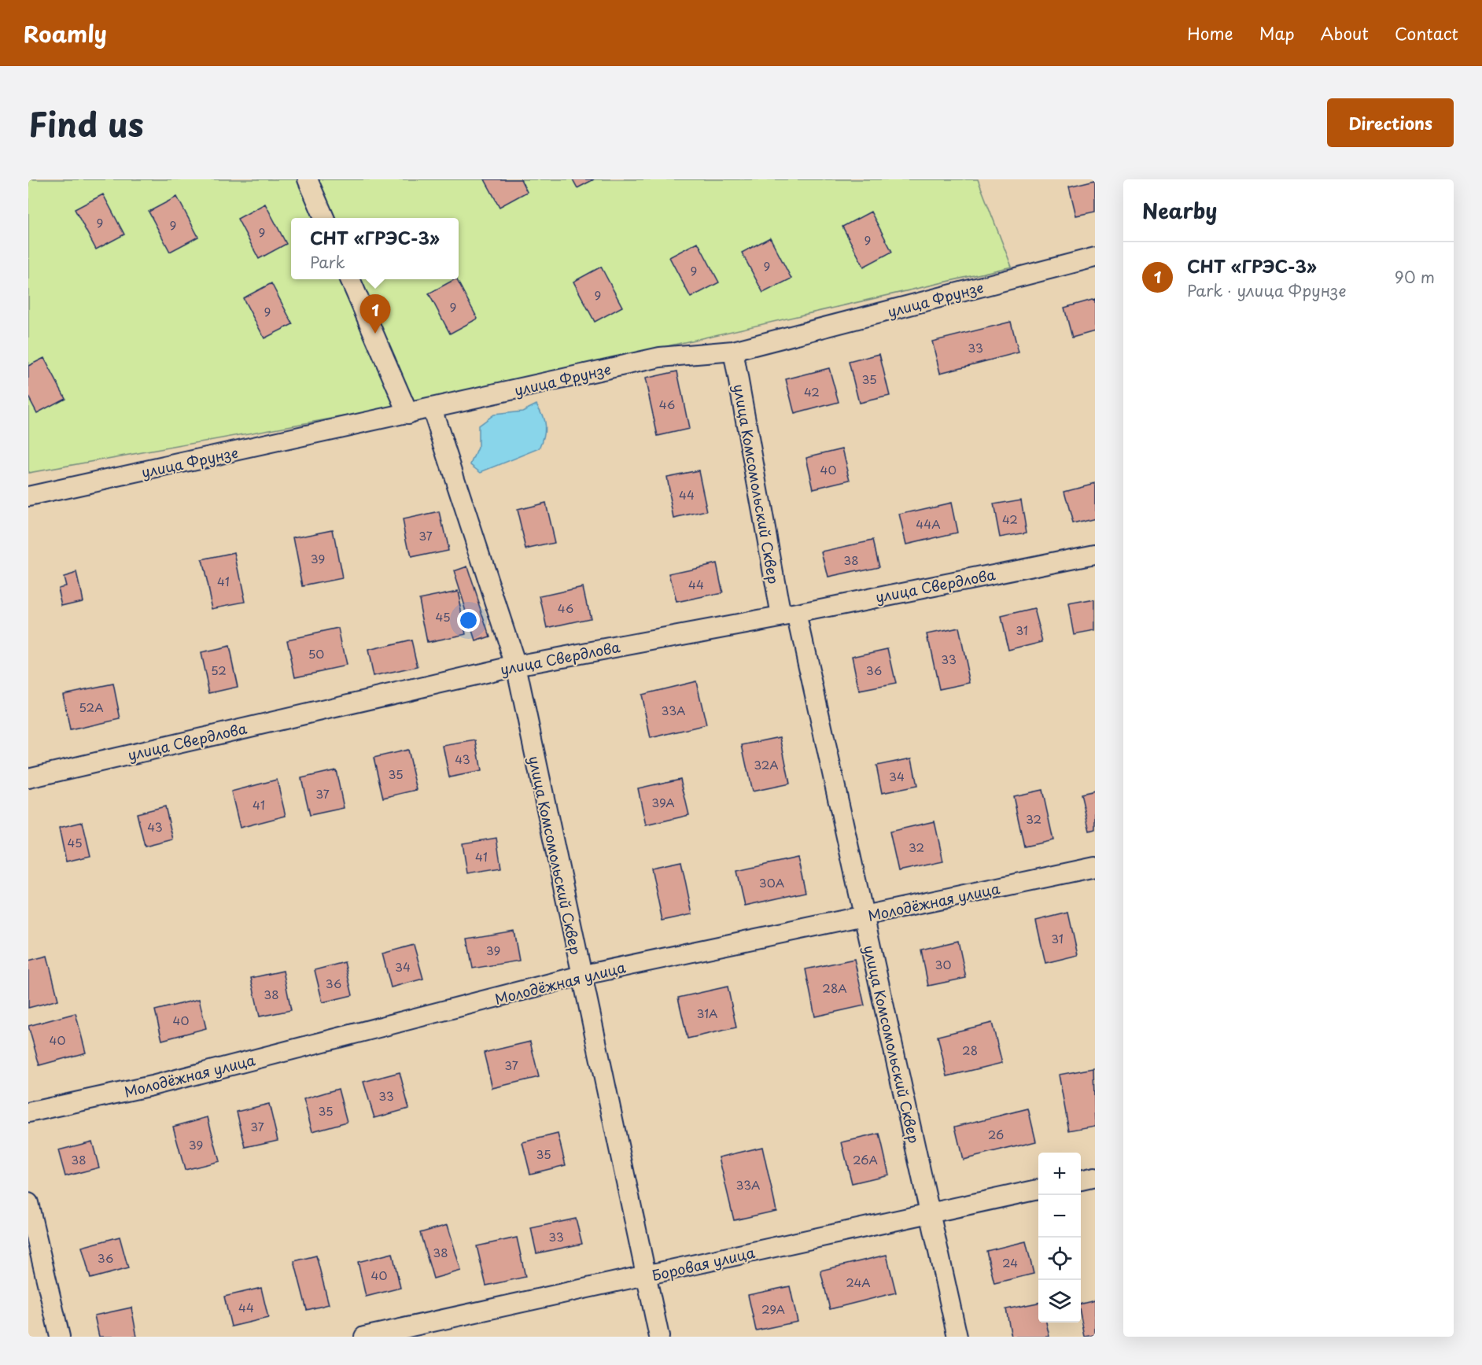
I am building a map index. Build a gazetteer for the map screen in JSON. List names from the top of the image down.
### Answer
{
  "streets": {
    "street": [
      "улица Фрунзе",
      "улица Комсомольский Сквер",
      "улица Свердлова",
      "Молодёжная улица",
      "Боровая улица"
    ]
  },
  "crossings": [
    ["улица Фрунзе", "улица Комсомольский Сквер"],
    ["улица Комсомольский Сквер", "улица Свердлова"],
    ["улица Комсомольский Сквер", "Молодёжная улица"],
    ["улица Комсомольский Сквер", "Боровая улица"]
  ],
  "house_numbers": [
    "9",
    "9",
    "9",
    "9",
    "9",
    "9",
    "9",
    "9",
    "9",
    "33",
    "35",
    "42",
    "46",
    "40",
    "44",
    "42",
    "44А",
    "37",
    "39",
    "38",
    "41",
    "44",
    "46",
    "45",
    "31",
    "50",
    "33",
    "52",
    "36",
    "52А",
    "33А",
    "43",
    "32А",
    "35",
    "34",
    "37",
    "39А",
    "41",
    "32",
    "43",
    "45",
    "32",
    "41",
    "30А",
    "31",
    "39",
    "30",
    "34",
    "36",
    "28А",
    "38",
    "31А",
    "40",
    "40",
    "28",
    "37",
    "33",
    "35",
    "37",
    "26",
    "39",
    "35",
    "38",
    "26А",
    "33А",
    "33",
    "38",
    "36",
    "24",
    "40",
    "24А",
    "44",
    "29А"
  ],
  "page": {
    "header": "Roamly",
    "nav": [
      "Home",
      "Map",
      "About",
      "Contact"
    ],
    "title": "Find us",
    "buttons": "Directions",
    "heading": "Nearby",
    "popup": ["СНТ «ГРЭС-3»", "Park"],
    "list": [
      {
        "mark": "1",
        "name": "СНТ «ГРЭС-3»",
        "note": "Park · улица Фрунзе",
        "value": "90 m"
      }
    ],
    "pins": "1",
    "map_buttons": ["+", "−"]
  }
}
